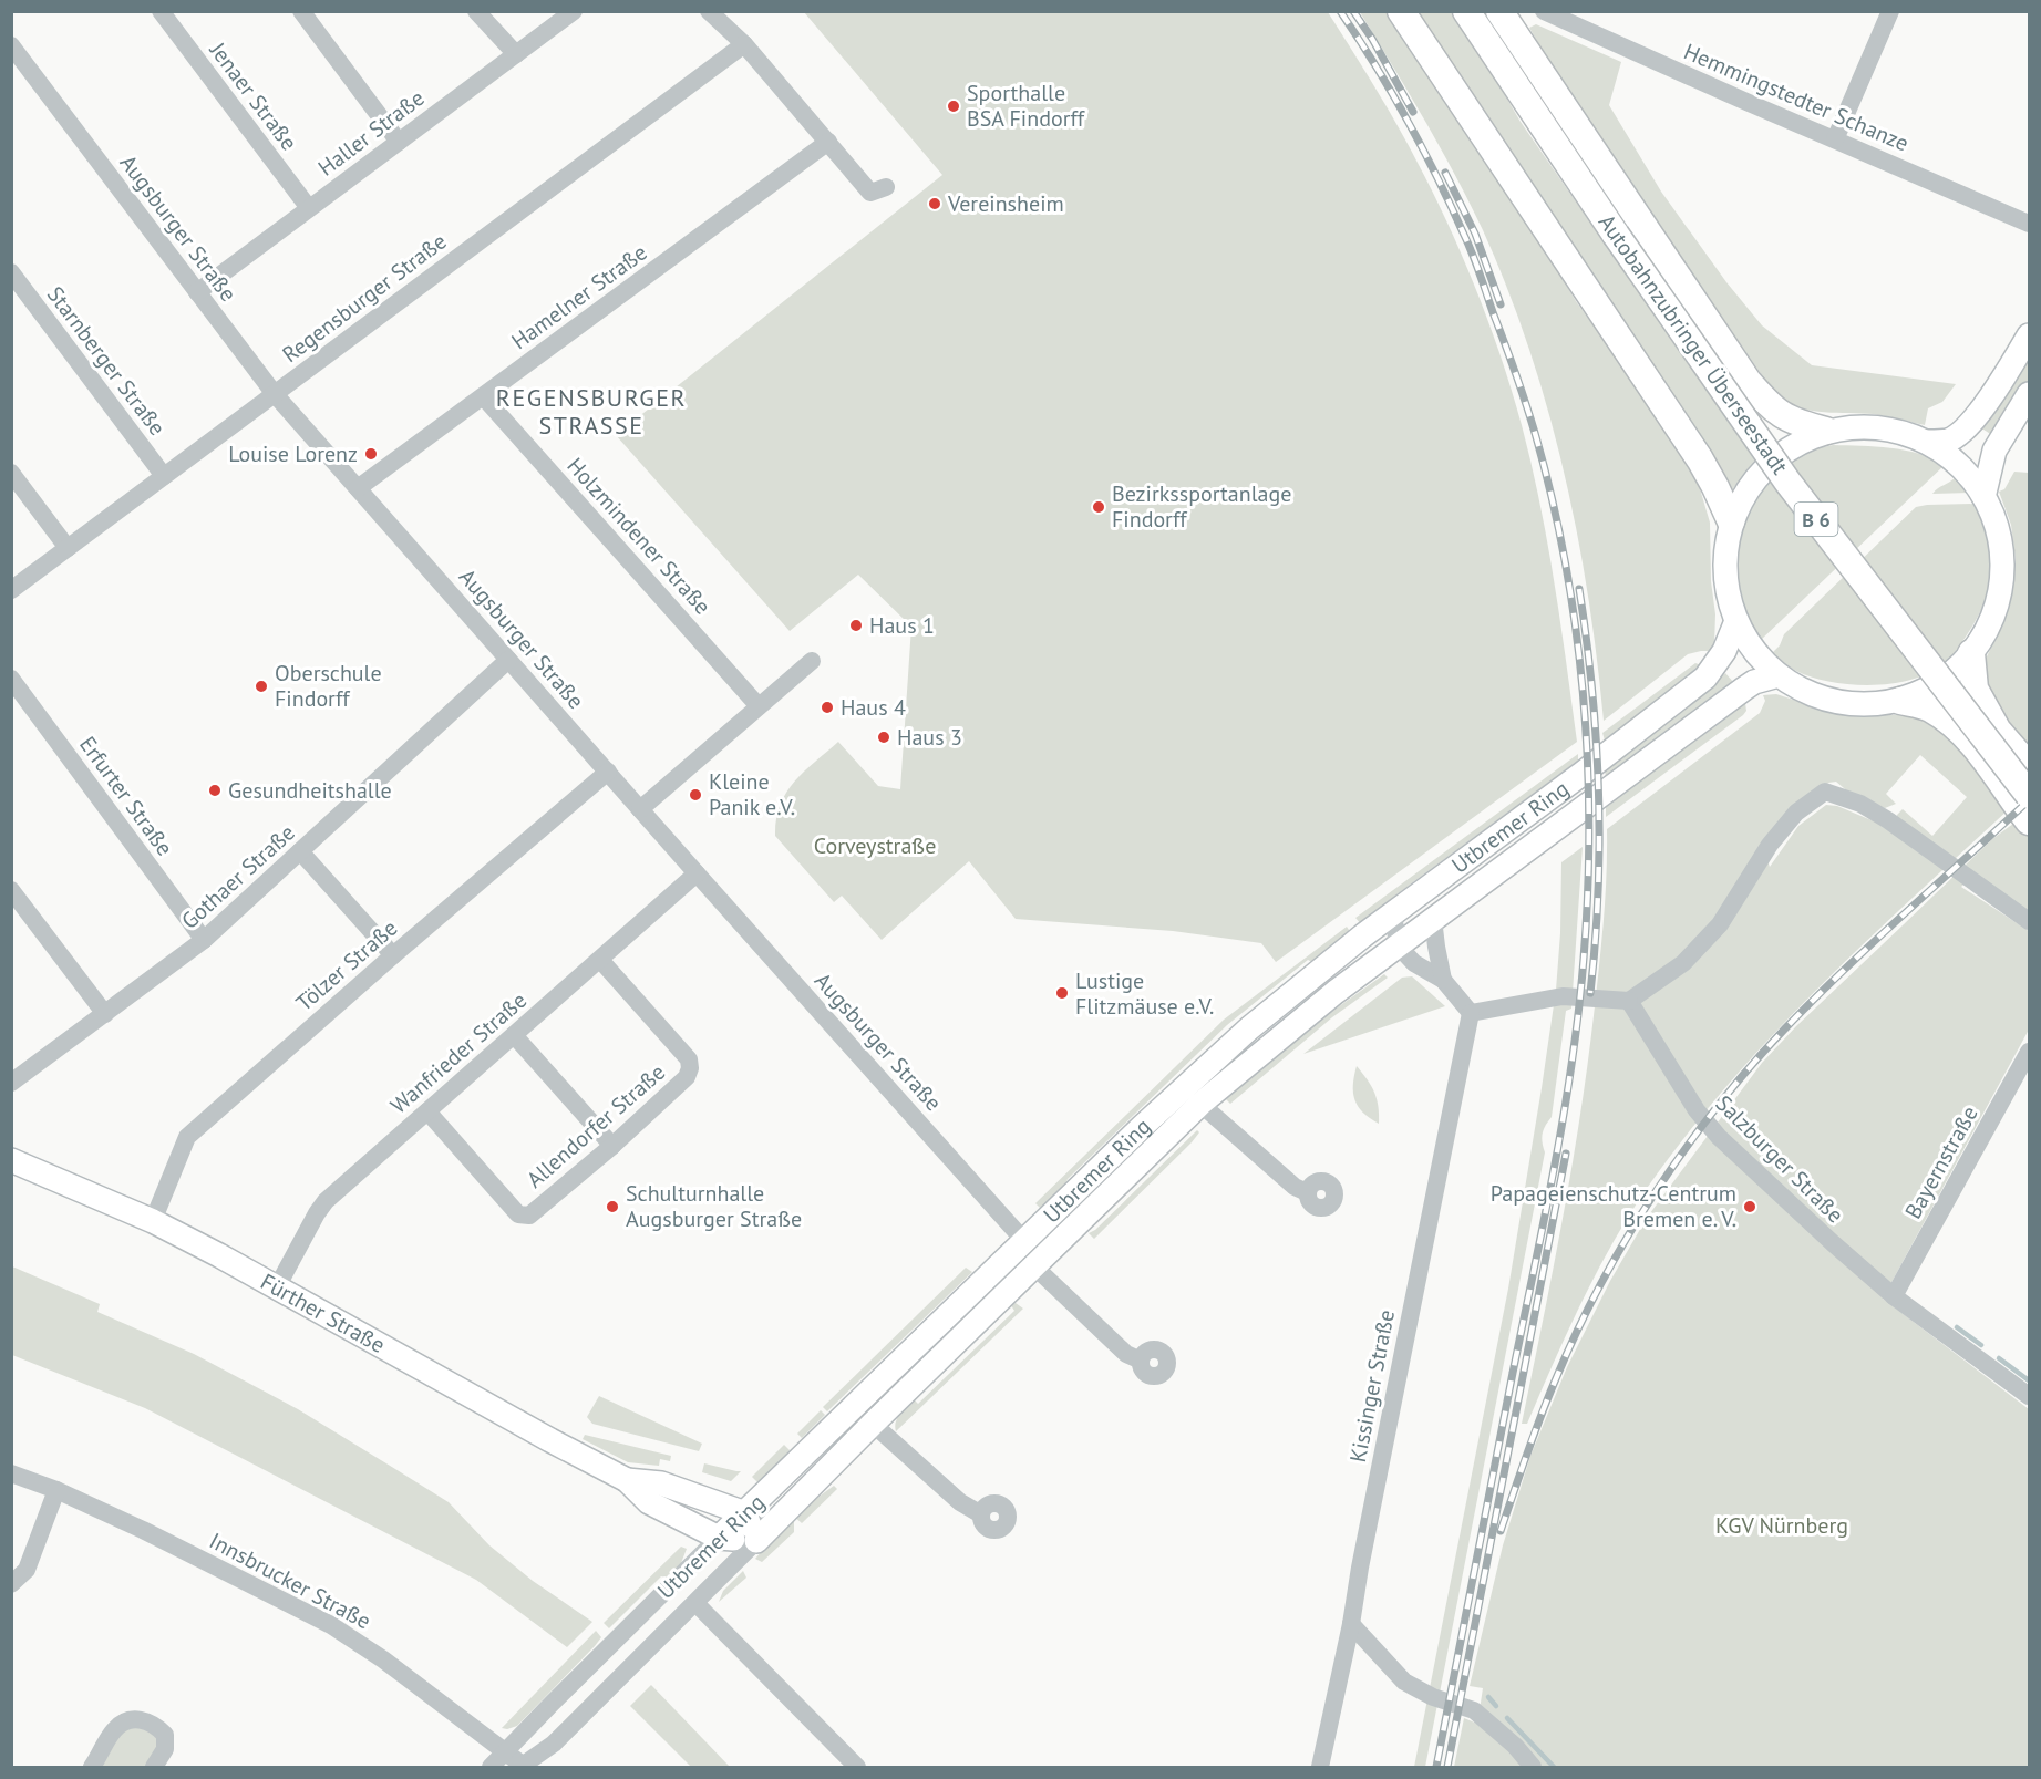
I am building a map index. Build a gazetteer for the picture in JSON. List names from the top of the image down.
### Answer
{
  "streets": {
    "highway": ["Autobahnzubringer Überseestadt", "B 6"],
    "main road": ["Utbremer Ring", "Fürther Straße"],
    "street": [
      "Jenaer Straße",
      "Hemmingstedter Schanze",
      "Haller Straße",
      "Augsburger Straße",
      "Hamelner Straße",
      "Regensburger Straße",
      "Starnberger Straße",
      "Holzmindener Straße",
      "Erfurter Straße",
      "Gothaer Straße",
      "Tölzer Straße",
      "Wanfrieder Straße",
      "Allendorfer Straße",
      "Salzburger Straße",
      "Bayernstraße",
      "Kissinger Straße",
      "Innsbrucker Straße"
    ]
  },
  "crossings": [
    ["Jenaer Straße", "Haller Straße"],
    ["Haller Straße", "Augsburger Straße"],
    ["Augsburger Straße", "Hamelner Straße"],
    ["Augsburger Straße", "Regensburger Straße"],
    ["Augsburger Straße", "Utbremer Ring"],
    ["Augsburger Straße", "Gothaer Straße"],
    ["Augsburger Straße", "Tölzer Straße"],
    ["Augsburger Straße", "Wanfrieder Straße"],
    ["Hamelner Straße", "Holzmindener Straße"],
    ["Regensburger Straße", "Starnberger Straße"],
    ["Erfurter Straße", "Gothaer Straße"],
    ["Utbremer Ring", "Fürther Straße"],
    ["Utbremer Ring", "Innsbrucker Straße"],
    ["Tölzer Straße", "Fürther Straße"],
    ["Wanfrieder Straße", "Allendorfer Straße"],
    ["Wanfrieder Straße", "Fürther Straße"],
    ["Salzburger Straße", "Bayernstraße"]
  ],
  "districts": ["REGENSBURGER STRASSE"],
  "parks": ["Corveystraße", "KGV Nürnberg"],
  "places": [
    "Sporthalle BSA Findorff",
    "Vereinsheim",
    "Louise Lorenz",
    "Bezirkssportanlage Findorff",
    "Haus 1",
    "Oberschule Findorff",
    "Haus 4",
    "Haus 3",
    "Gesundheitshalle",
    "Kleine Panik e.V.",
    "Lustige Flitzmäuse e.V.",
    "Schulturnhalle Augsburger Straße",
    "Papageienschutz-Centrum Bremen e. V."
  ]
}
